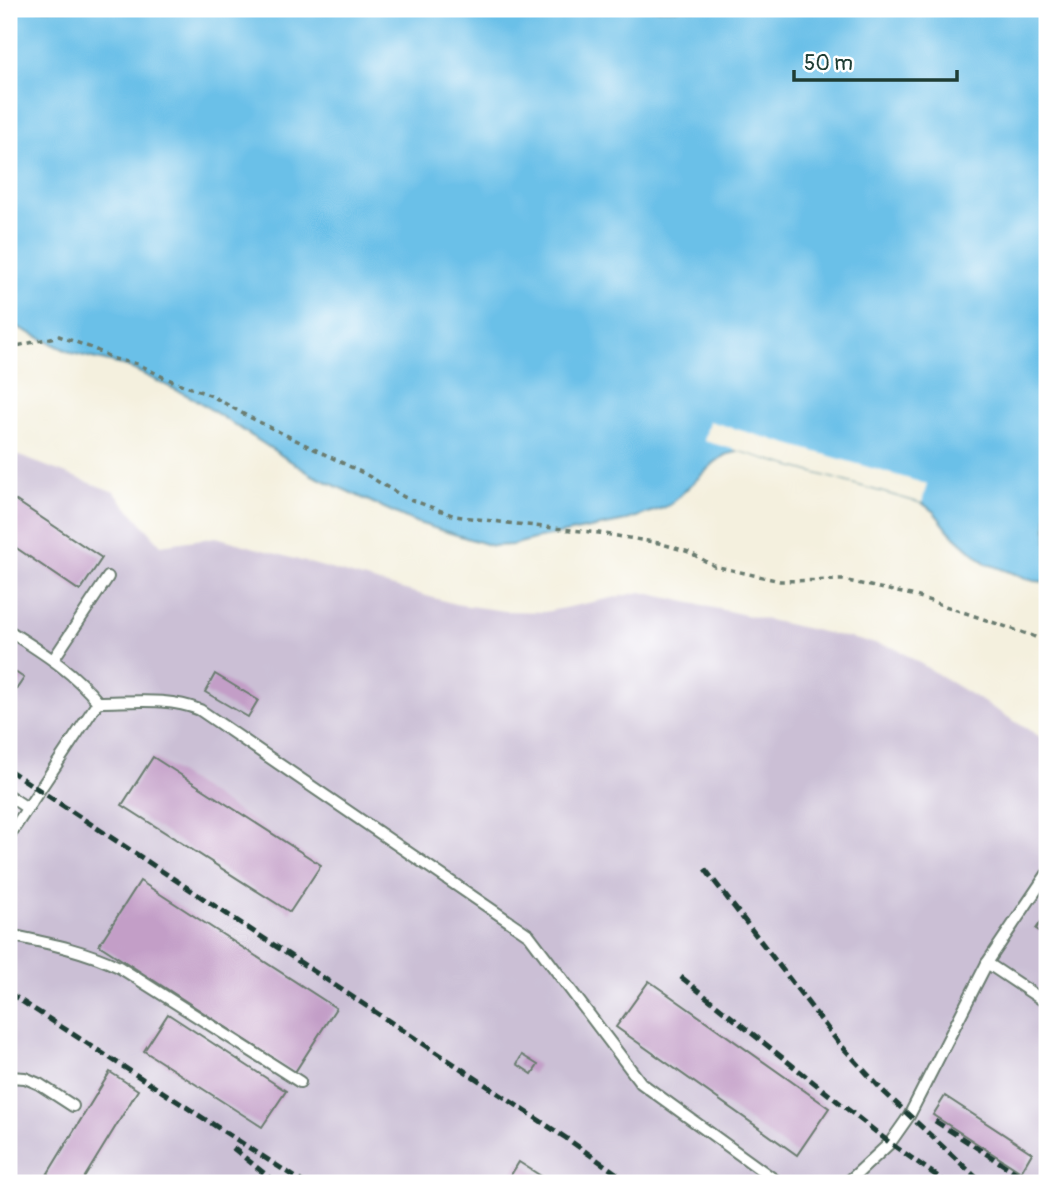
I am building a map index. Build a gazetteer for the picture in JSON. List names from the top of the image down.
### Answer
{
  "scale_bar": "50 m"
}
